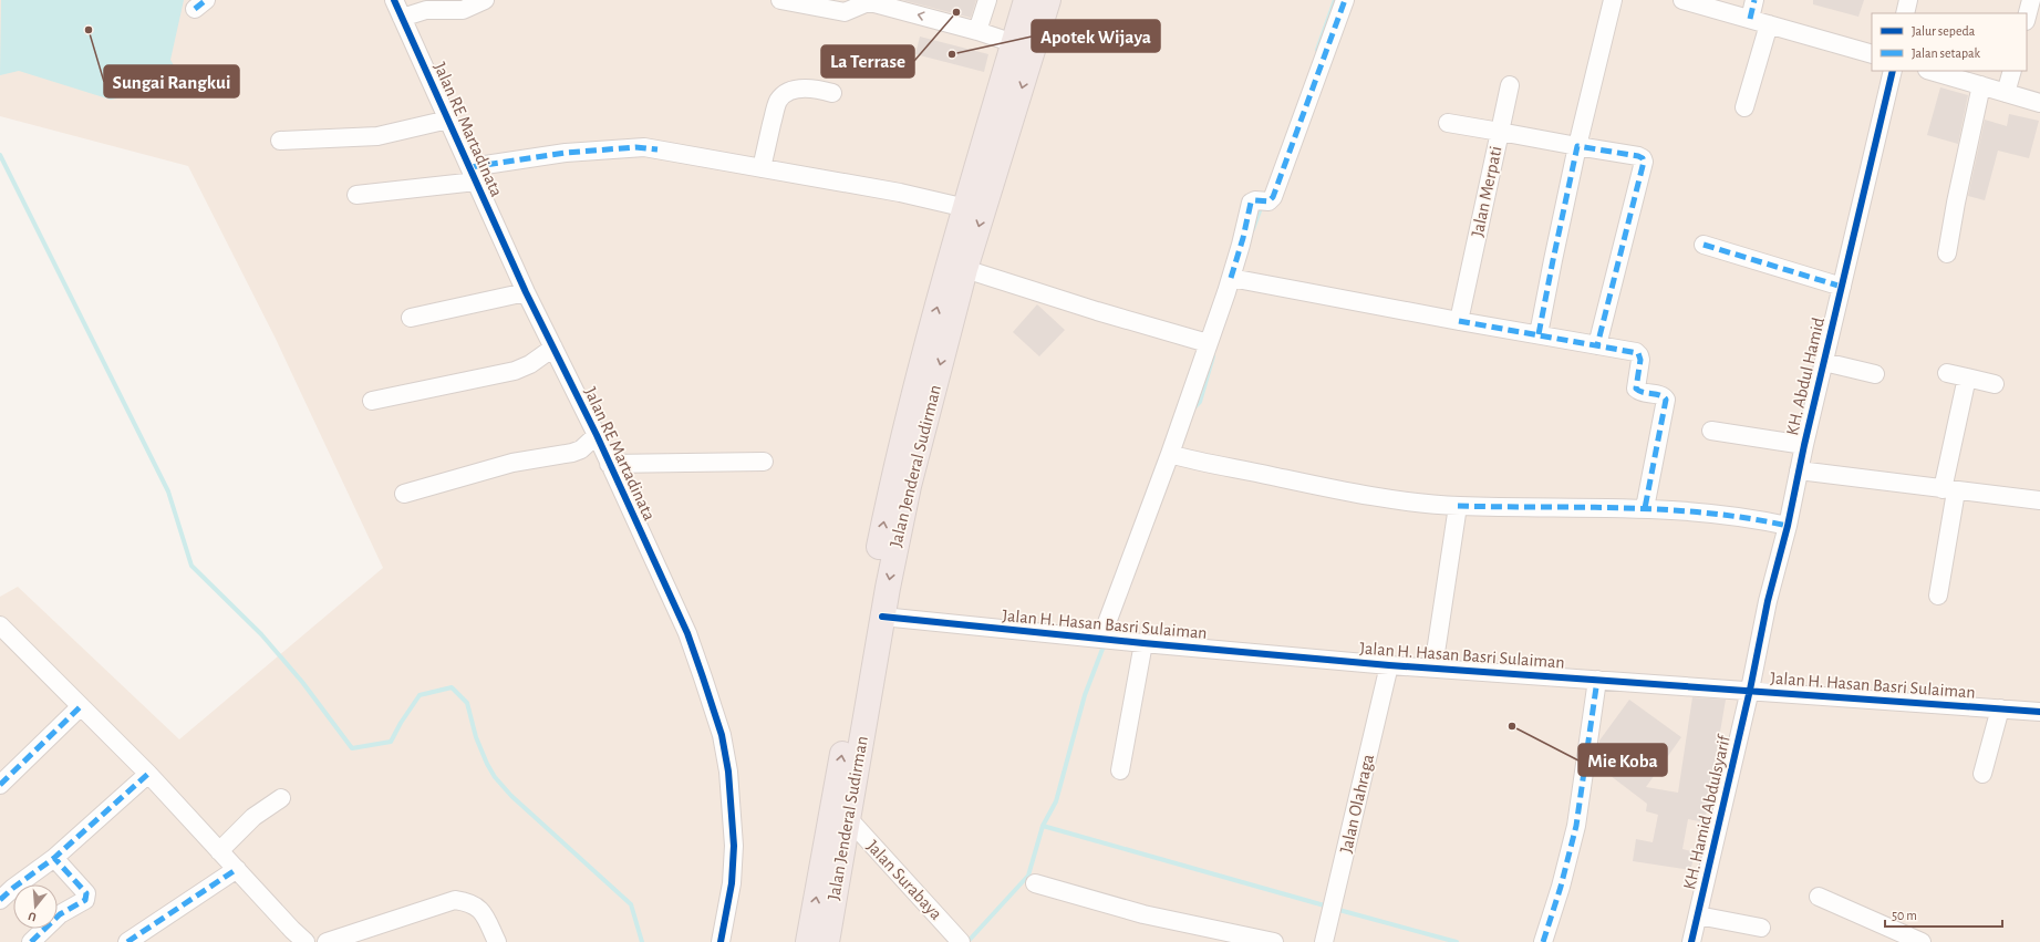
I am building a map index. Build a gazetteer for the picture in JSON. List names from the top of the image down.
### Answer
{
  "streets": {
    "highway": ["Jalan Jenderal Sudirman"],
    "street": [
      "Jalan RE Martadinata",
      "Jalan Merpati",
      "KH. Abdul Hamid",
      "Jalan H. Hasan Basri Sulaiman",
      "Jalan Olahraga",
      "KH. Hamid Abdulsyarif",
      "Jalan Surabaya"
    ]
  },
  "crossings": [
    ["KH. Abdul Hamid", "Jalan H. Hasan Basri Sulaiman"],
    ["KH. Abdul Hamid", "KH. Hamid Abdulsyarif"],
    ["Jalan Jenderal Sudirman", "Jalan H. Hasan Basri Sulaiman"],
    ["Jalan Jenderal Sudirman", "Jalan Surabaya"],
    ["Jalan H. Hasan Basri Sulaiman", "Jalan Olahraga"],
    ["Jalan H. Hasan Basri Sulaiman", "KH. Hamid Abdulsyarif"]
  ],
  "places": [
    "La Terrase",
    "Sungai Rangkui",
    "Apotek Wijaya",
    "Mie Koba"
  ],
  "legend": ["Jalur sepeda", "Jalan setapak"],
  "scale_bar": "50 m",
  "north": "bottom"
}
